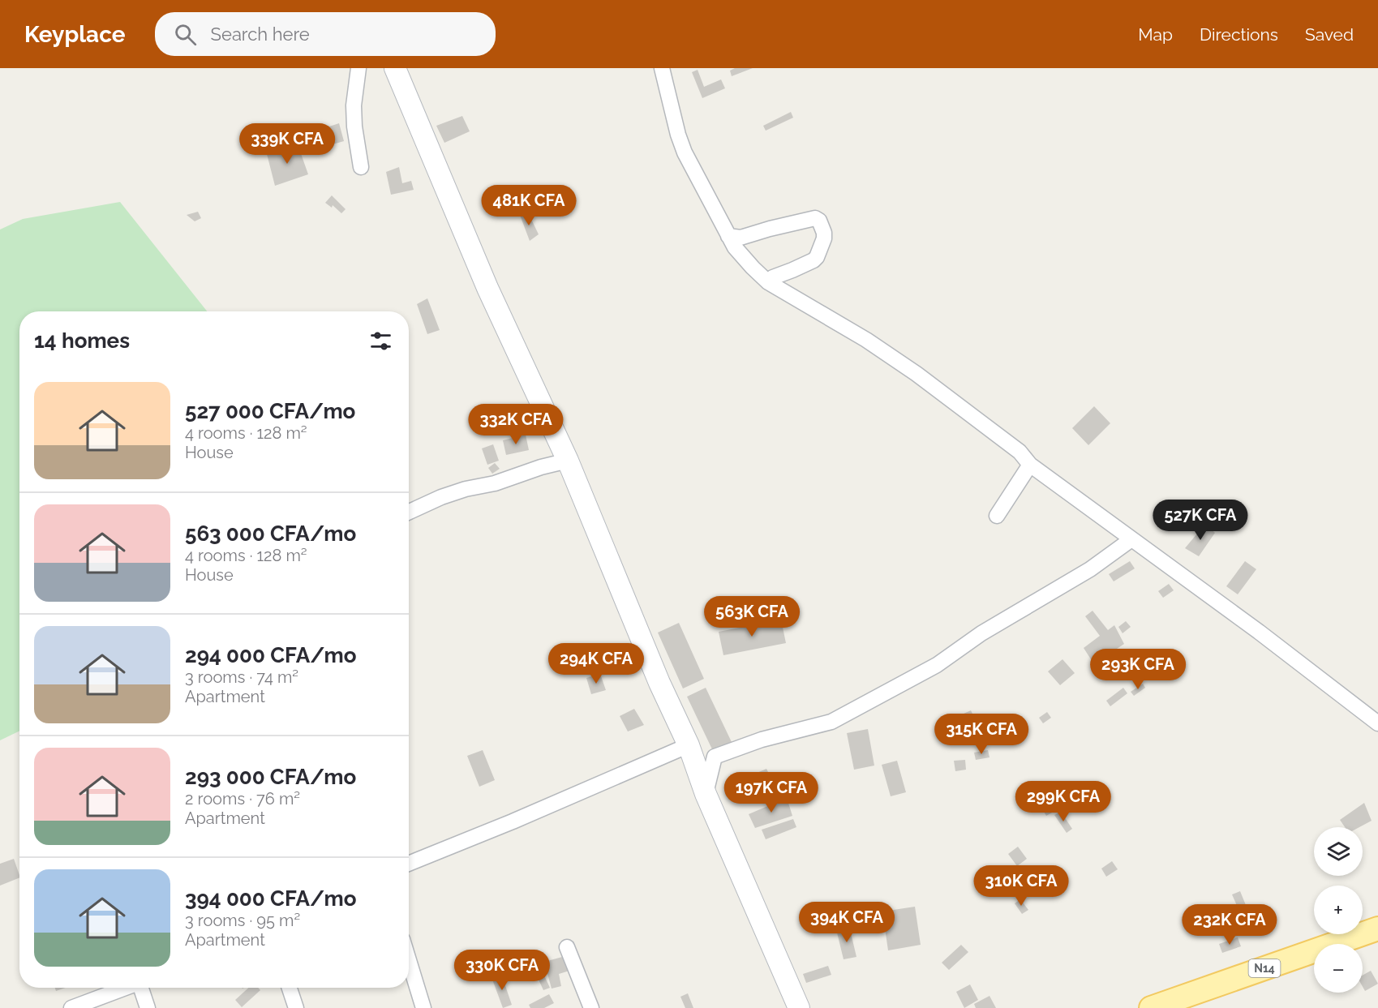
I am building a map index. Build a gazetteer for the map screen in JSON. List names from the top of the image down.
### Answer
{
  "streets": {
    "main road": ["N14"]
  },
  "page": {
    "header": "Keyplace",
    "search": "Search here",
    "nav": ["Map", "Directions", "Saved"],
    "price": [
      "339K CFA",
      "481K CFA",
      "332K CFA",
      "527K CFA",
      "563K CFA",
      "294K CFA",
      "293K CFA",
      "315K CFA",
      "197K CFA",
      "299K CFA",
      "310K CFA",
      "394K CFA",
      "232K CFA",
      "330K CFA"
    ],
    "heading": "14 homes",
    "list": [
      {
        "name": "527 000 CFA/mo",
        "note": "4 rooms · 128 m² · House"
      },
      {
        "name": "563 000 CFA/mo",
        "note": "4 rooms · 128 m² · House"
      },
      {
        "name": "294 000 CFA/mo",
        "note": "3 rooms · 74 m² · Apartment"
      },
      {
        "name": "293 000 CFA/mo",
        "note": "2 rooms · 76 m² · Apartment"
      },
      {
        "name": "394 000 CFA/mo",
        "note": "3 rooms · 95 m² · Apartment"
      }
    ],
    "map_buttons": ["+", "−"]
  }
}
